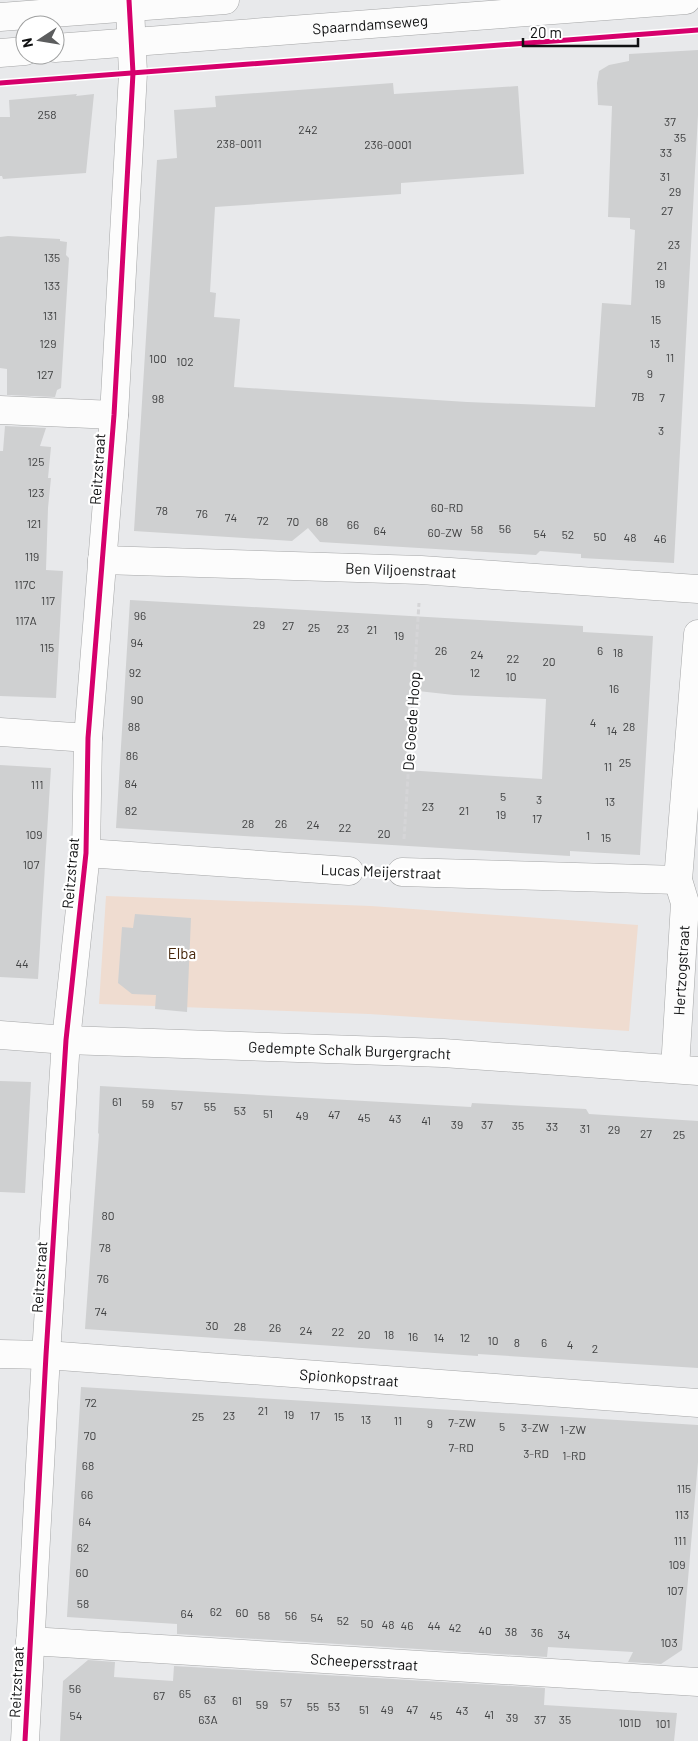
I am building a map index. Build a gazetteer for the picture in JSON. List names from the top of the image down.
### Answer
{
  "streets": {
    "street": [
      "Spaarndamseweg",
      "Reitzstraat",
      "Ben Viljoenstraat",
      "Lucas Meijerstraat",
      "Hertzogstraat",
      "Gedempte Schalk Burgergracht",
      "Spionkopstraat",
      "Scheepersstraat"
    ],
    "path": ["De Goede Hoop"]
  },
  "crossings": [
    ["Spaarndamseweg", "Reitzstraat"],
    ["Reitzstraat", "Ben Viljoenstraat"],
    ["Reitzstraat", "Lucas Meijerstraat"],
    ["Reitzstraat", "Gedempte Schalk Burgergracht"],
    ["Reitzstraat", "Spionkopstraat"],
    ["Reitzstraat", "Scheepersstraat"],
    ["Ben Viljoenstraat", "De Goede Hoop"],
    ["De Goede Hoop", "Lucas Meijerstraat"],
    ["Lucas Meijerstraat", "Hertzogstraat"],
    ["Hertzogstraat", "Gedempte Schalk Burgergracht"]
  ],
  "parks": ["Elba"],
  "house_numbers": [
    "258",
    "37",
    "242",
    "35",
    "238-0011",
    "236-0001",
    "33",
    "31",
    "29",
    "27",
    "23",
    "135",
    "21",
    "19",
    "133",
    "131",
    "15",
    "129",
    "13",
    "11",
    "100",
    "102",
    "9",
    "127",
    "7B",
    "7",
    "98",
    "3",
    "125",
    "123",
    "60-RD",
    "78",
    "76",
    "74",
    "72",
    "70",
    "68",
    "121",
    "66",
    "56",
    "58",
    "64",
    "60-ZW",
    "54",
    "52",
    "50",
    "48",
    "46",
    "119",
    "117C",
    "117",
    "96",
    "117A",
    "29",
    "27",
    "25",
    "23",
    "21",
    "19",
    "94",
    "115",
    "26",
    "6",
    "18",
    "24",
    "22",
    "20",
    "92",
    "12",
    "10",
    "16",
    "90",
    "4",
    "88",
    "28",
    "14",
    "86",
    "25",
    "11",
    "84",
    "111",
    "5",
    "3",
    "13",
    "23",
    "82",
    "21",
    "19",
    "17",
    "28",
    "26",
    "24",
    "22",
    "20",
    "109",
    "1",
    "15",
    "107",
    "44",
    "61",
    "59",
    "57",
    "55",
    "53",
    "51",
    "47",
    "49",
    "45",
    "43",
    "41",
    "39",
    "37",
    "35",
    "33",
    "31",
    "29",
    "27",
    "25",
    "80",
    "78",
    "76",
    "74",
    "30",
    "28",
    "26",
    "24",
    "22",
    "20",
    "18",
    "16",
    "14",
    "12",
    "10",
    "8",
    "6",
    "4",
    "2",
    "72",
    "21",
    "19",
    "23",
    "17",
    "25",
    "15",
    "13",
    "11",
    "7-ZW",
    "9",
    "5",
    "3-ZW",
    "1-ZW",
    "70",
    "7-RD",
    "3-RD",
    "1-RD",
    "68",
    "115",
    "66",
    "113",
    "64",
    "111",
    "62",
    "109",
    "60",
    "107",
    "58",
    "62",
    "60",
    "64",
    "58",
    "56",
    "54",
    "52",
    "50",
    "48",
    "46",
    "44",
    "42",
    "40",
    "38",
    "36",
    "34",
    "103",
    "56",
    "65",
    "67",
    "63",
    "61",
    "57",
    "59",
    "55",
    "53",
    "51",
    "49",
    "47",
    "43",
    "41",
    "54",
    "45",
    "39",
    "63A",
    "37",
    "35",
    "101D",
    "101"
  ],
  "scale_bar": "20 m",
  "north": "left"
}
